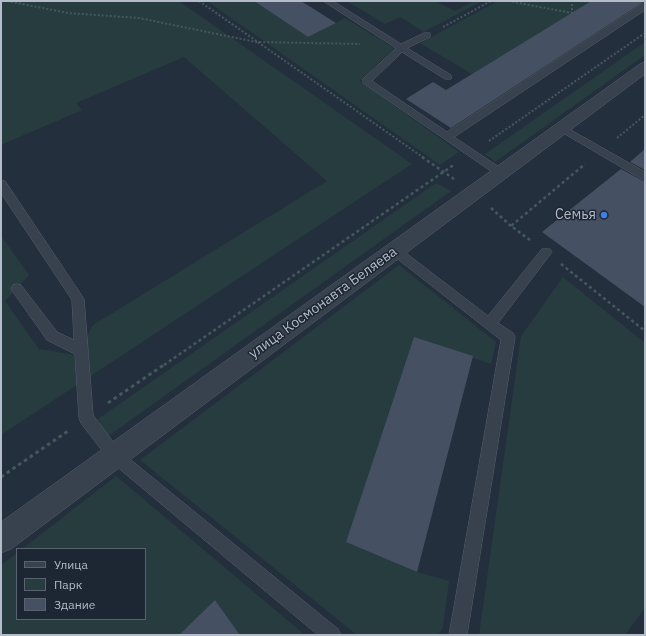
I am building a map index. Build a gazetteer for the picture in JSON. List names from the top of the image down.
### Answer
{
  "streets": {
    "street": ["улица Космонавта Беляева"]
  },
  "places": ["Семья"],
  "legend": ["Улица", "Парк", "Здание"]
}
